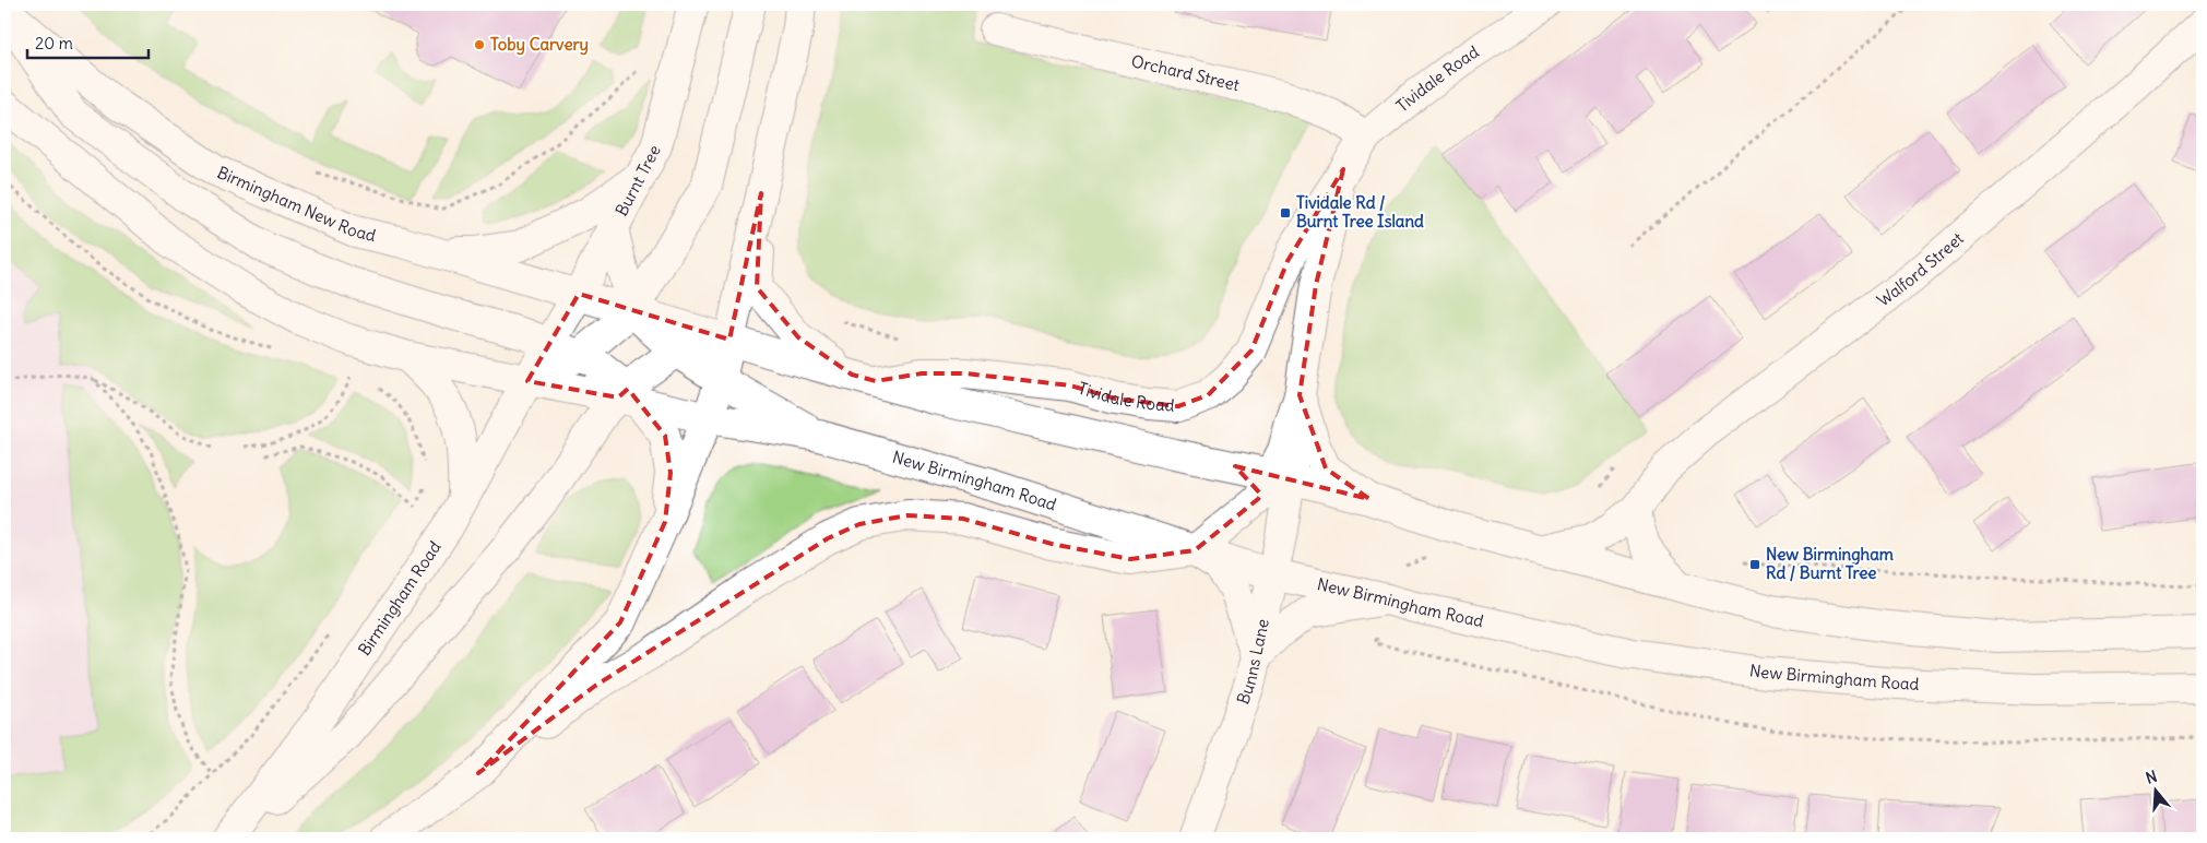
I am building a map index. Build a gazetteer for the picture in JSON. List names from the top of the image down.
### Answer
{
  "streets": {
    "main road": [
      "Orchard Street",
      "Tividale Road",
      "Burnt Tree",
      "Birmingham New Road",
      "Walford Street",
      "New Birmingham Road",
      "Birmingham Road",
      "Bunns Lane"
    ]
  },
  "crossings": [
    ["Orchard Street", "Tividale Road"],
    ["Tividale Road", "Bunns Lane"],
    ["Burnt Tree", "Birmingham New Road"],
    ["Burnt Tree", "Birmingham Road"],
    ["New Birmingham Road", "Bunns Lane"]
  ],
  "places": {
    "other": ["Toby Carvery"],
    "transit": ["Tividale Rd / Burnt Tree Island", "New Birmingham Rd / Burnt Tree"]
  },
  "scale_bar": "20 m",
  "north": "top"
}
